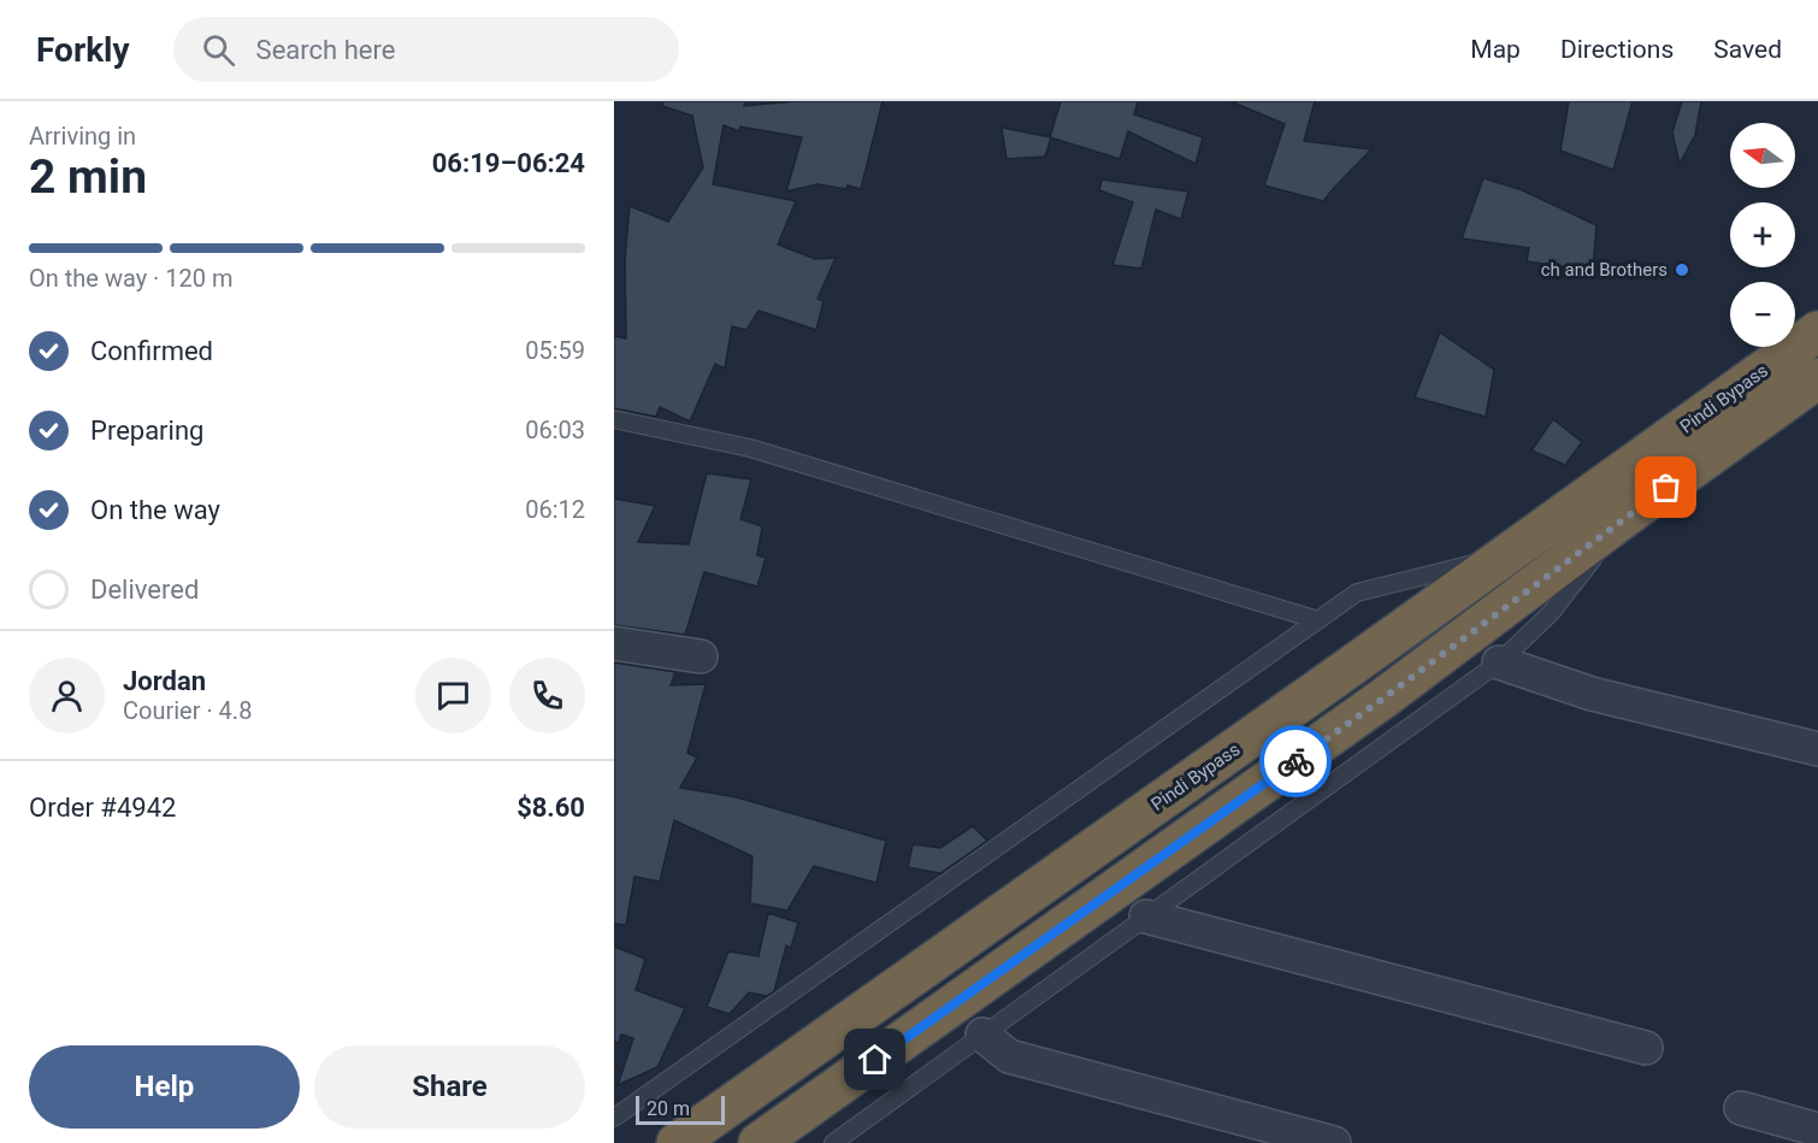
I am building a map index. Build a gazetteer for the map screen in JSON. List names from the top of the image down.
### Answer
{
  "streets": {
    "highway": ["Pindi Bypass"]
  },
  "places": ["ch and Brothers"],
  "scale_bar": "20 m",
  "north": "left",
  "page": {
    "header": "Forkly",
    "search": "Search here",
    "nav": ["Map", "Directions", "Saved"],
    "heading": ["2 min", "Arriving in", "06:19–06:24"],
    "panel": [
      "Jordan",
      "Courier · 4.8",
      "Order #4942",
      "$8.60"
    ],
    "map_buttons": ["+", "−"],
    "bar": "On the way · 120 m",
    "list": [
      ["Confirmed", "05:59"],
      ["Preparing", "06:03"],
      ["On the way", "06:12"],
      "Delivered"
    ],
    "buttons": ["Help", "Share"],
    "scale": "20 m"
  }
}
